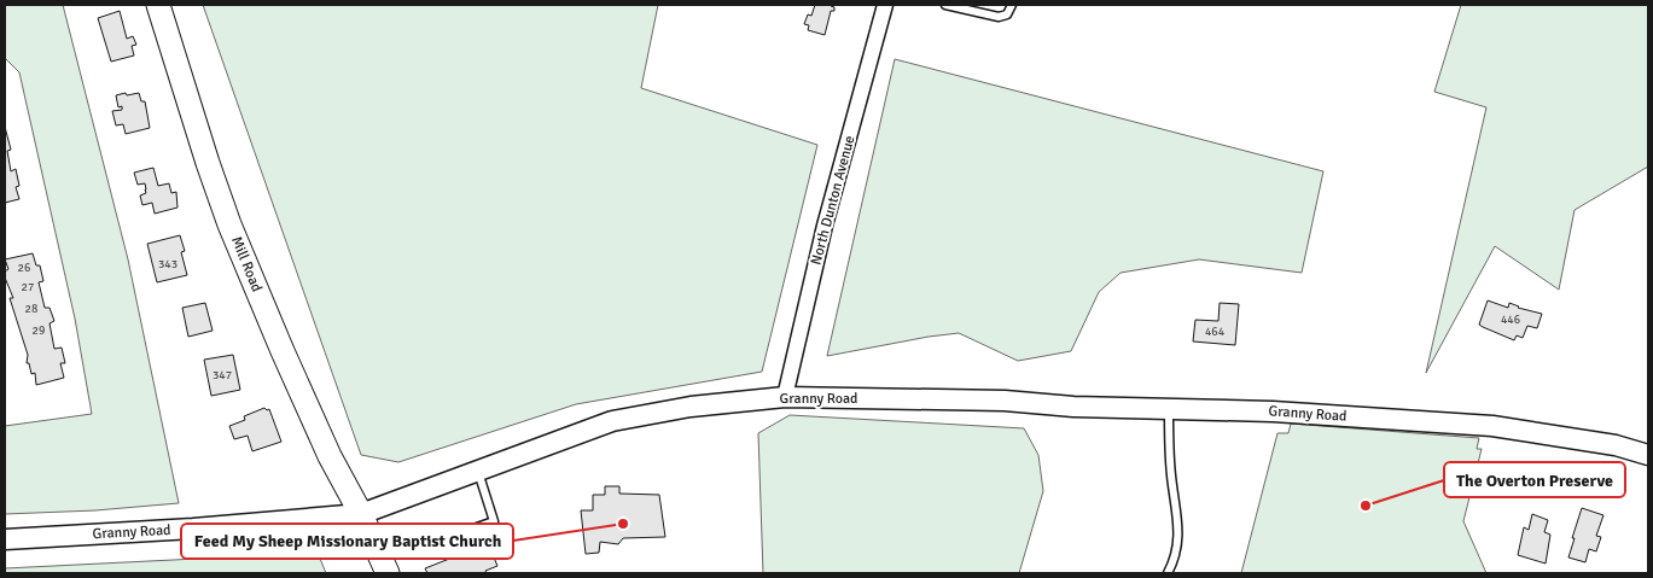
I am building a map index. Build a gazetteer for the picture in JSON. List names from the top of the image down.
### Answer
{
  "streets": {
    "main road": ["Mill Road"],
    "street": ["North Dunton Avenue", "Granny Road"]
  },
  "crossings": [
    ["North Dunton Avenue", "Granny Road"],
    ["Mill Road", "Granny Road"]
  ],
  "places": ["The Overton Preserve", "Feed My Sheep Missionary Baptist Church"],
  "house_numbers": [
    "343",
    "26",
    "27",
    "28",
    "446",
    "29",
    "464",
    "347"
  ]
}
